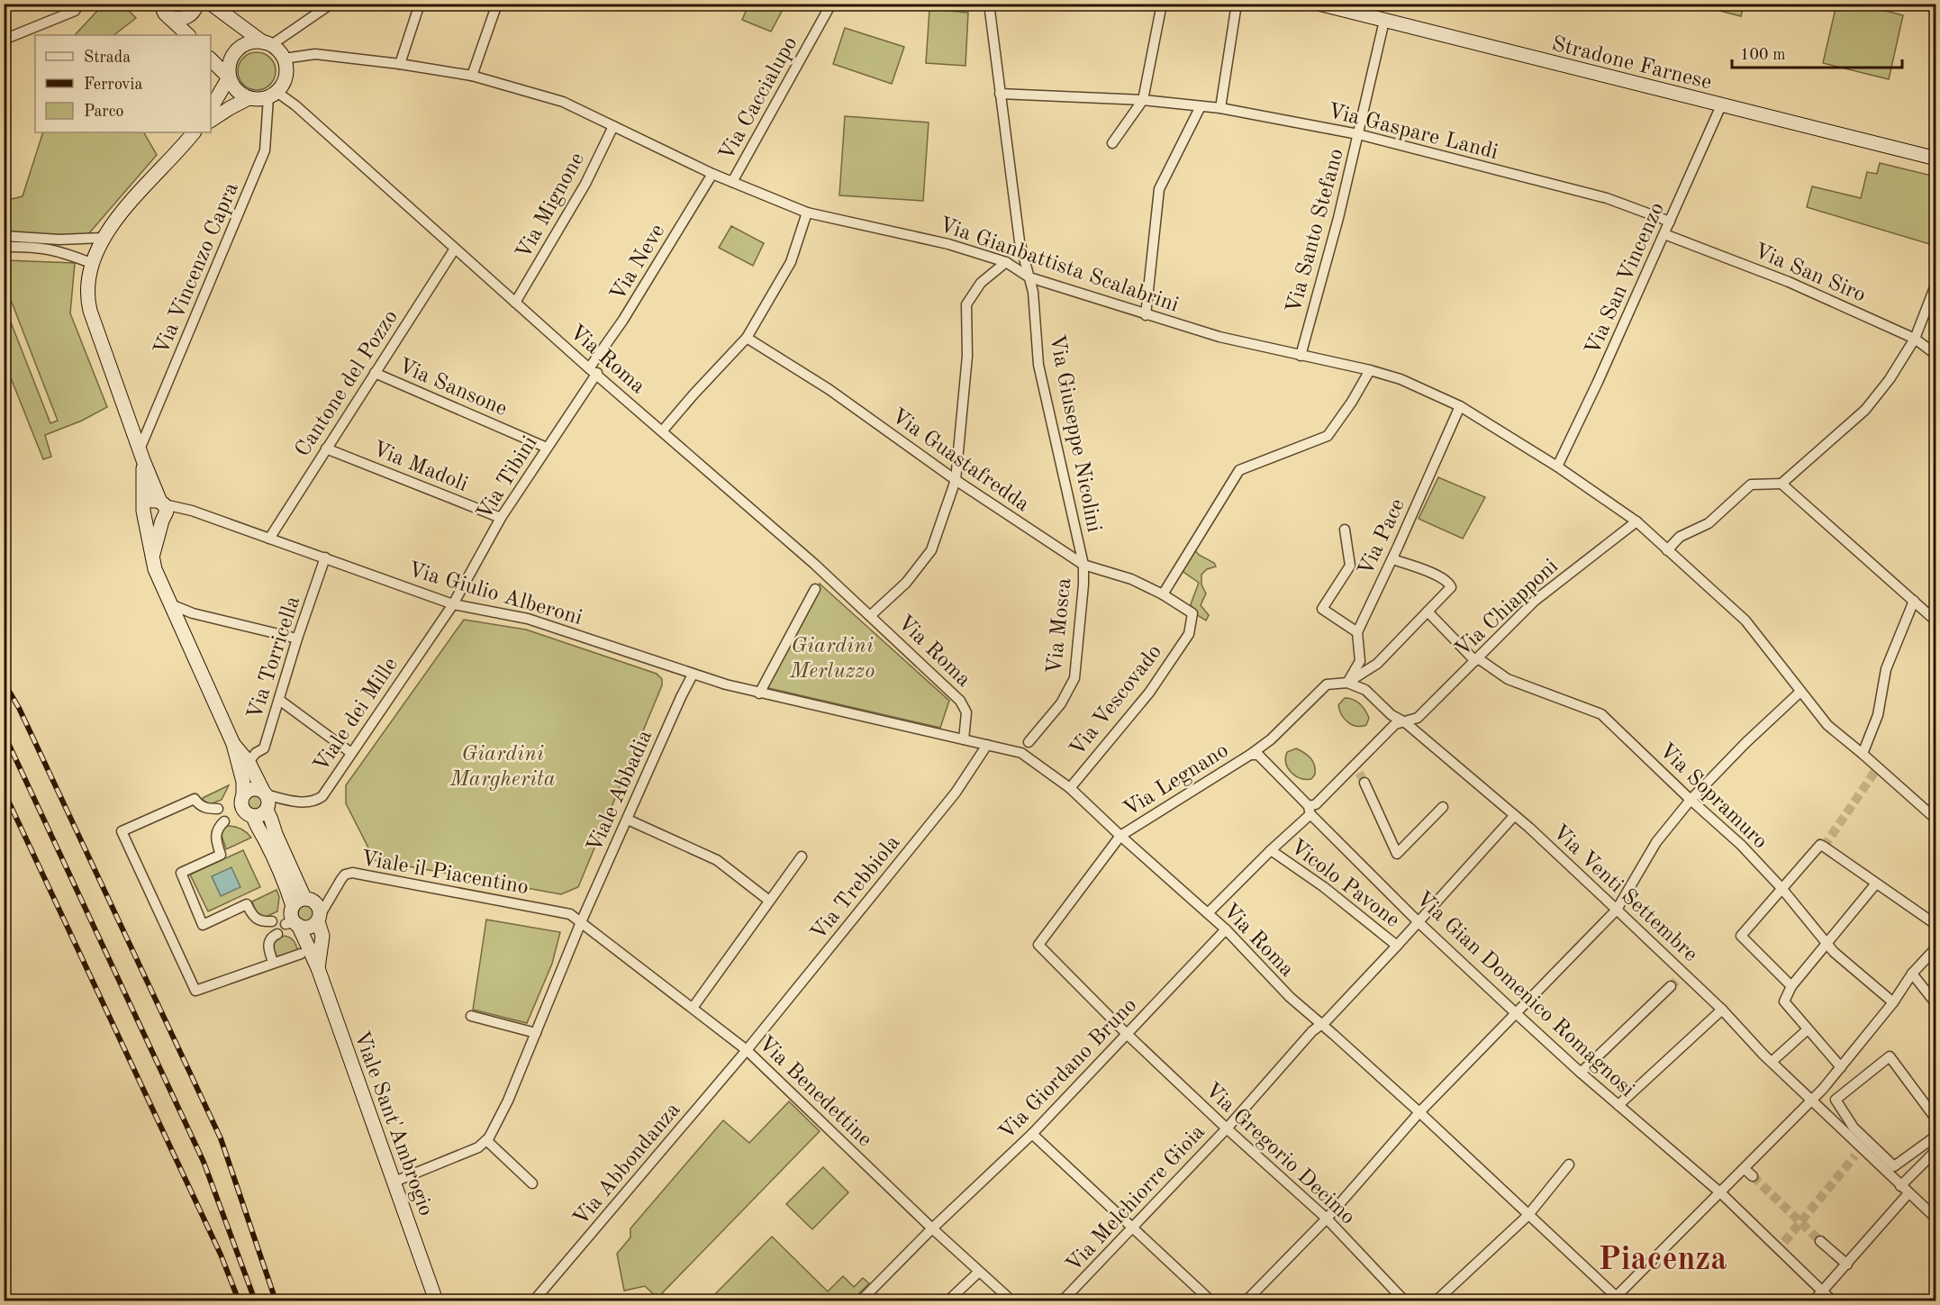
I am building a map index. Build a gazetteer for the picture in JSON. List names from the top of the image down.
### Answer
{
  "streets": {
    "main road": ["Stradone Farnese", "Viale Sant'Ambrogio"],
    "street": [
      "Via Caccialupo",
      "Via Gaspare Landi",
      "Via Mignone",
      "Via Santo Stefano",
      "Via Neve",
      "Via Gianbattista Scalabrini",
      "Via Vincenzo Capra",
      "Via San Siro",
      "Via San Vincenzo",
      "Via Roma",
      "Cantone del Pozzo",
      "Via Sansone",
      "Via Giuseppe Nicolini",
      "Via Guastafredda",
      "Via Madoli",
      "Via Tibini",
      "Via Pace",
      "Via Giulio Alberoni",
      "Via Chiapponi",
      "Via Mosca",
      "Via Torricella",
      "Via Vescovado",
      "Viale dei Mille",
      "Via Legnano",
      "Viale Abbadia",
      "Via Sopramuro",
      "Viale il Piacentino",
      "Vicolo Pavone",
      "Via Trebbiola",
      "Via Venti Settembre",
      "Via Gian Domenico Romagnosi",
      "Via Giordano Bruno",
      "Via Benedettine",
      "Via Gregorio Decimo",
      "Via Abbondanza",
      "Via Melchiorre Gioia"
    ]
  },
  "crossings": [
    ["Stradone Farnese", "Via Santo Stefano"],
    ["Stradone Farnese", "Via San Vincenzo"],
    ["Via Caccialupo", "Via Gianbattista Scalabrini"],
    ["Via Gaspare Landi", "Via Santo Stefano"],
    ["Via Gaspare Landi", "Via San Vincenzo"],
    ["Via Gaspare Landi", "Via Giuseppe Nicolini"],
    ["Via Mignone", "Via Gianbattista Scalabrini"],
    ["Via Mignone", "Via Roma"],
    ["Via Santo Stefano", "Via Gianbattista Scalabrini"],
    ["Via Neve", "Via Gianbattista Scalabrini"],
    ["Via Neve", "Via Roma"],
    ["Via Neve", "Via Tibini"],
    ["Via Gianbattista Scalabrini", "Via Vincenzo Capra"],
    ["Via Gianbattista Scalabrini", "Via San Vincenzo"],
    ["Via Gianbattista Scalabrini", "Via Roma"],
    ["Via Gianbattista Scalabrini", "Via Giuseppe Nicolini"],
    ["Via Gianbattista Scalabrini", "Via Pace"],
    ["Via Gianbattista Scalabrini", "Via Chiapponi"],
    ["Via Vincenzo Capra", "Via Roma"],
    ["Via San Siro", "Via San Vincenzo"],
    ["Via Roma", "Cantone del Pozzo"],
    ["Via Roma", "Via Tibini"],
    ["Via Roma", "Via Giulio Alberoni"],
    ["Via Roma", "Via Chiapponi"],
    ["Via Roma", "Via Vescovado"],
    ["Via Roma", "Via Legnano"],
    ["Via Roma", "Via Trebbiola"],
    ["Via Roma", "Via Giordano Bruno"],
    ["Via Roma", "Via Gregorio Decimo"],
    ["Via Roma", "Via Melchiorre Gioia"],
    ["Cantone del Pozzo", "Via Sansone"],
    ["Cantone del Pozzo", "Via Madoli"],
    ["Cantone del Pozzo", "Via Giulio Alberoni"],
    ["Via Sansone", "Via Tibini"],
    ["Via Giuseppe Nicolini", "Via Guastafredda"],
    ["Via Giuseppe Nicolini", "Via Mosca"],
    ["Via Guastafredda", "Via Mosca"],
    ["Via Guastafredda", "Via Vescovado"],
    ["Via Madoli", "Via Tibini"],
    ["Via Tibini", "Via Giulio Alberoni"],
    ["Via Tibini", "Viale dei Mille"],
    ["Via Pace", "Via Legnano"],
    ["Via Giulio Alberoni", "Via Torricella"],
    ["Via Giulio Alberoni", "Viale dei Mille"],
    ["Via Giulio Alberoni", "Viale Abbadia"],
    ["Via Chiapponi", "Via Sopramuro"],
    ["Via Chiapponi", "Vicolo Pavone"],
    ["Via Chiapponi", "Via Venti Settembre"],
    ["Via Chiapponi", "Via Gian Domenico Romagnosi"],
    ["Via Legnano", "Via Sopramuro"],
    ["Via Legnano", "Via Venti Settembre"],
    ["Via Legnano", "Via Gian Domenico Romagnosi"],
    ["Via Legnano", "Via Gregorio Decimo"],
    ["Viale Abbadia", "Viale il Piacentino"],
    ["Viale Abbadia", "Via Benedettine"],
    ["Viale il Piacentino", "Via Benedettine"],
    ["Viale il Piacentino", "Viale Sant'Ambrogio"],
    ["Vicolo Pavone", "Via Melchiorre Gioia"],
    ["Via Trebbiola", "Via Benedettine"],
    ["Via Trebbiola", "Via Abbondanza"],
    ["Via Venti Settembre", "Via Melchiorre Gioia"],
    ["Via Gian Domenico Romagnosi", "Via Melchiorre Gioia"],
    ["Via Giordano Bruno", "Via Benedettine"],
    ["Via Giordano Bruno", "Via Gregorio Decimo"],
    ["Via Benedettine", "Via Abbondanza"],
    ["Via Gregorio Decimo", "Via Melchiorre Gioia"]
  ],
  "districts": ["Piacenza"],
  "parks": ["Giardini Merluzzo", "Giardini Margherita"],
  "legend": ["Strada", "Ferrovia", "Parco"],
  "scale_bar": "100 m"
}
